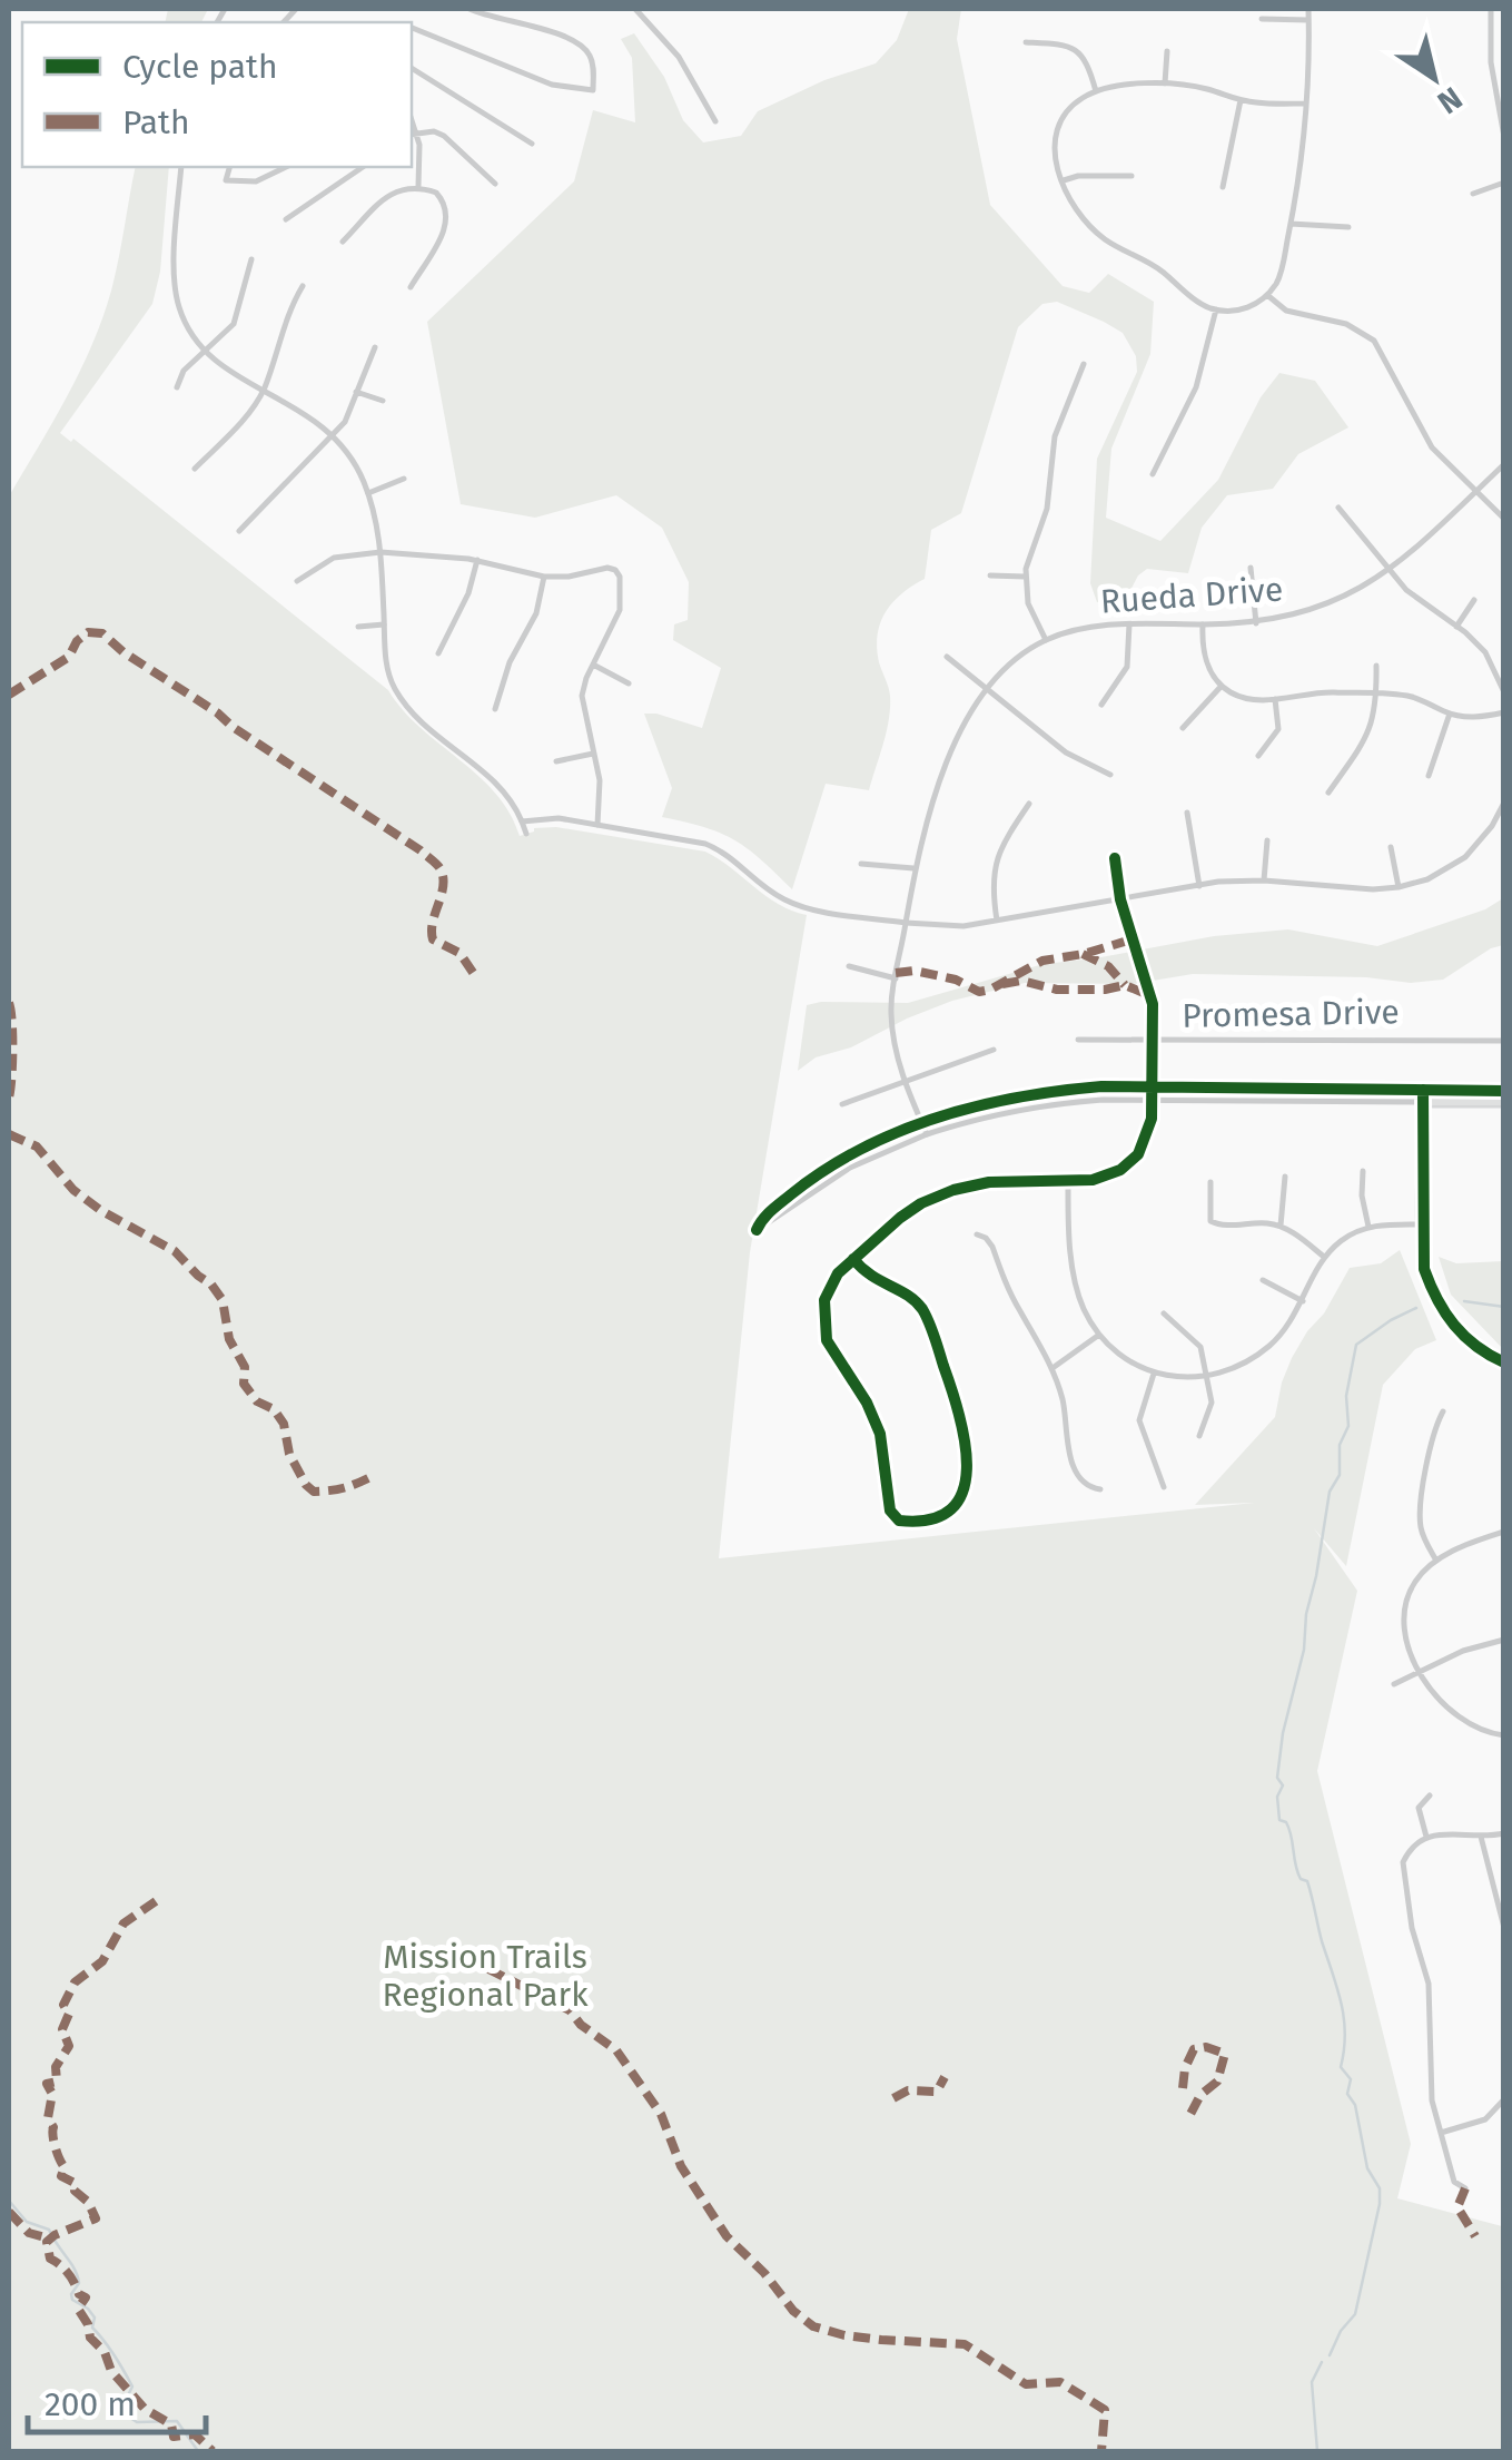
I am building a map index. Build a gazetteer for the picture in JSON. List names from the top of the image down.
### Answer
{
  "streets": {
    "street": ["Rueda Drive", "Promesa Drive"]
  },
  "parks": ["Mission Trails Regional Park"],
  "legend": ["Cycle path", "Path"],
  "scale_bar": "200 m",
  "north": "bottom right"
}
